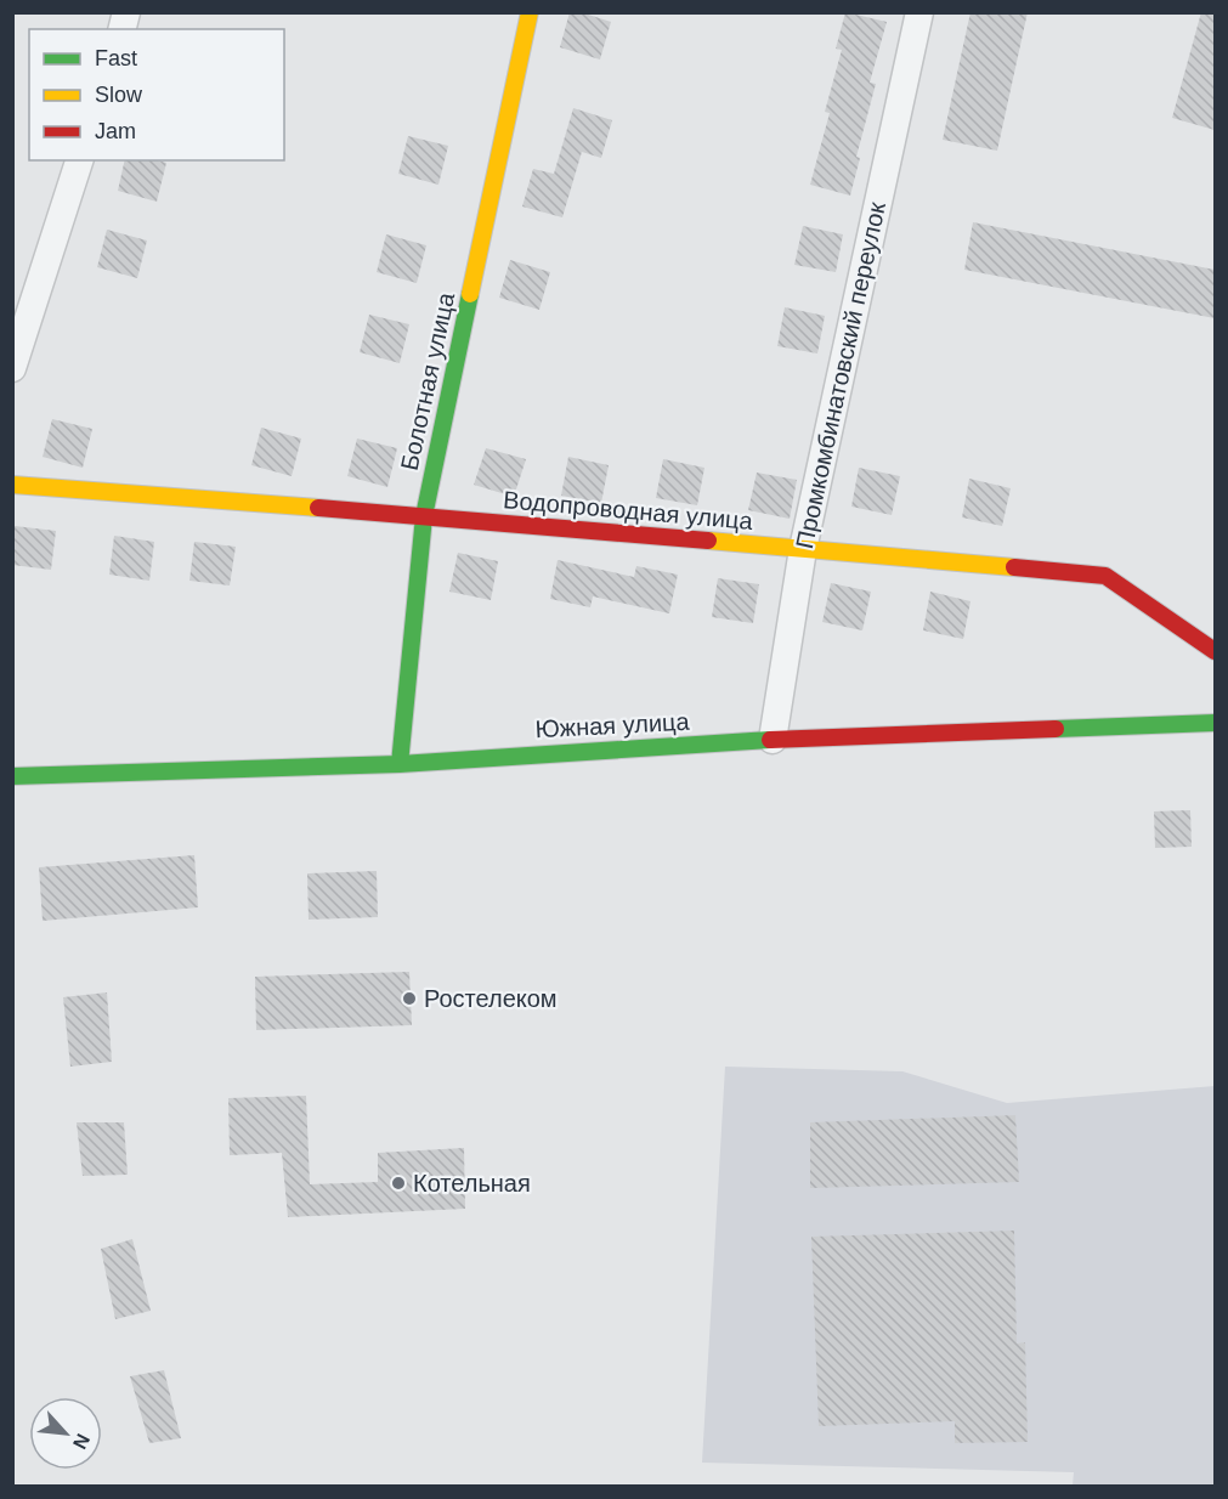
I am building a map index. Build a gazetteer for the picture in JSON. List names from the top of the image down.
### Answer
{
  "streets": {
    "street": [
      "Промкомбинатовский переулок",
      "Болотная улица",
      "Водопроводная улица",
      "Южная улица"
    ]
  },
  "crossings": [
    ["Промкомбинатовский переулок", "Водопроводная улица"],
    ["Промкомбинатовский переулок", "Южная улица"],
    ["Болотная улица", "Водопроводная улица"],
    ["Болотная улица", "Южная улица"]
  ],
  "places": ["Ростелеком", "Котельная"],
  "legend": ["Fast", "Slow", "Jam"],
  "north": "bottom right"
}
